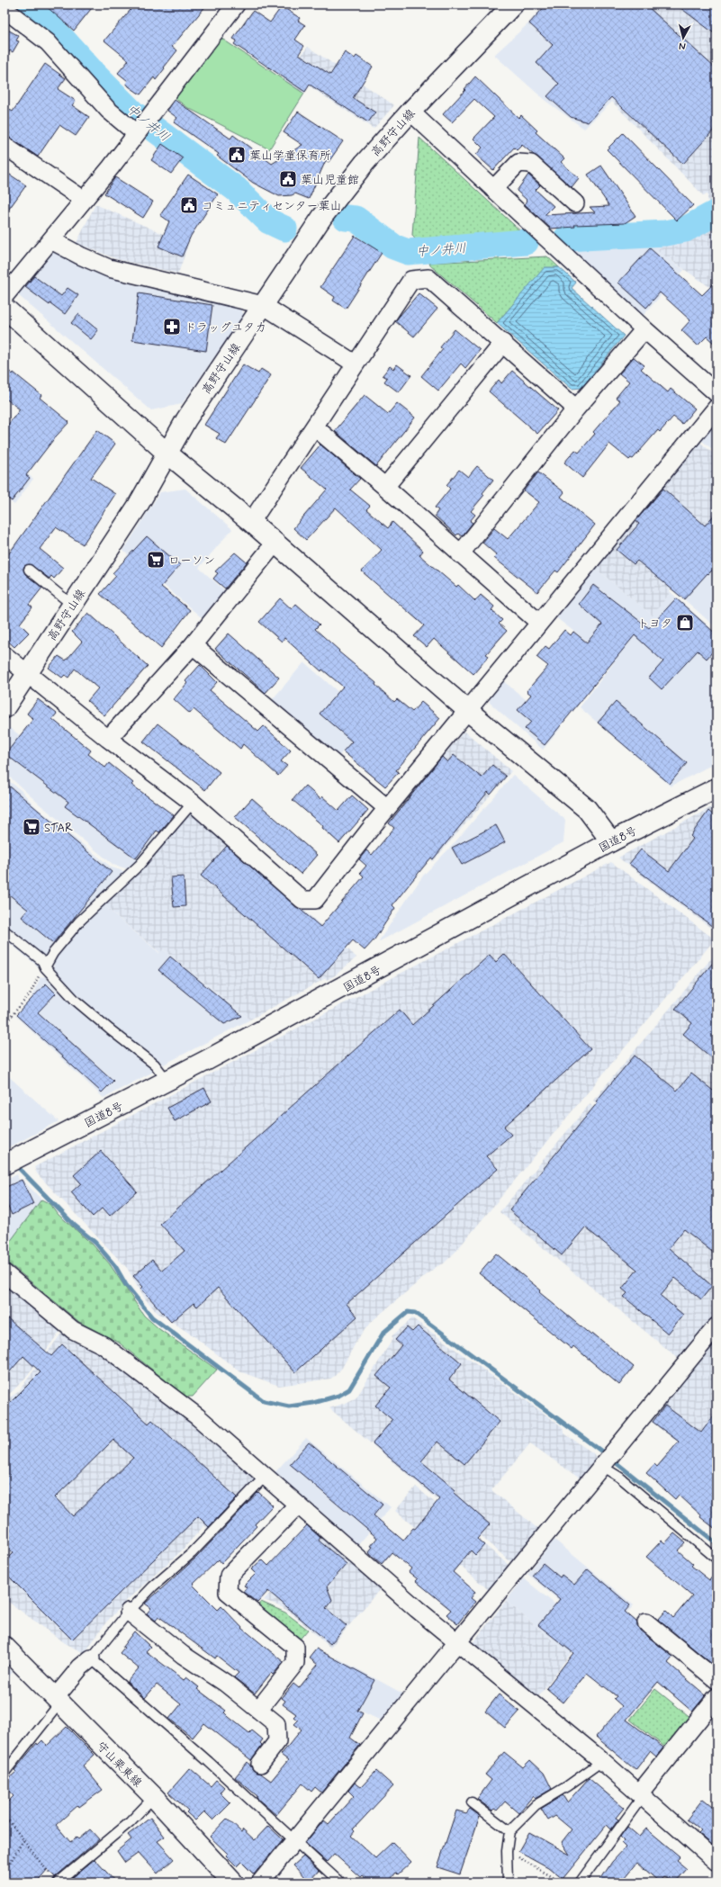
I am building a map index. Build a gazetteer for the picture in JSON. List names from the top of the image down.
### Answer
{
  "streets": {
    "main road": ["高野守山線", "国道8号", "守山栗東線"]
  },
  "water": ["中ノ井川"],
  "places": {
    "public building": ["葉山学童保育所", "葉山児童館", "コミュニティセンター葉山"],
    "pharmacy": ["ドラッグユタカ"],
    "supermarket": ["ローソン", "STAR"],
    "shop": ["トヨタ"]
  },
  "north": "bottom"
}
